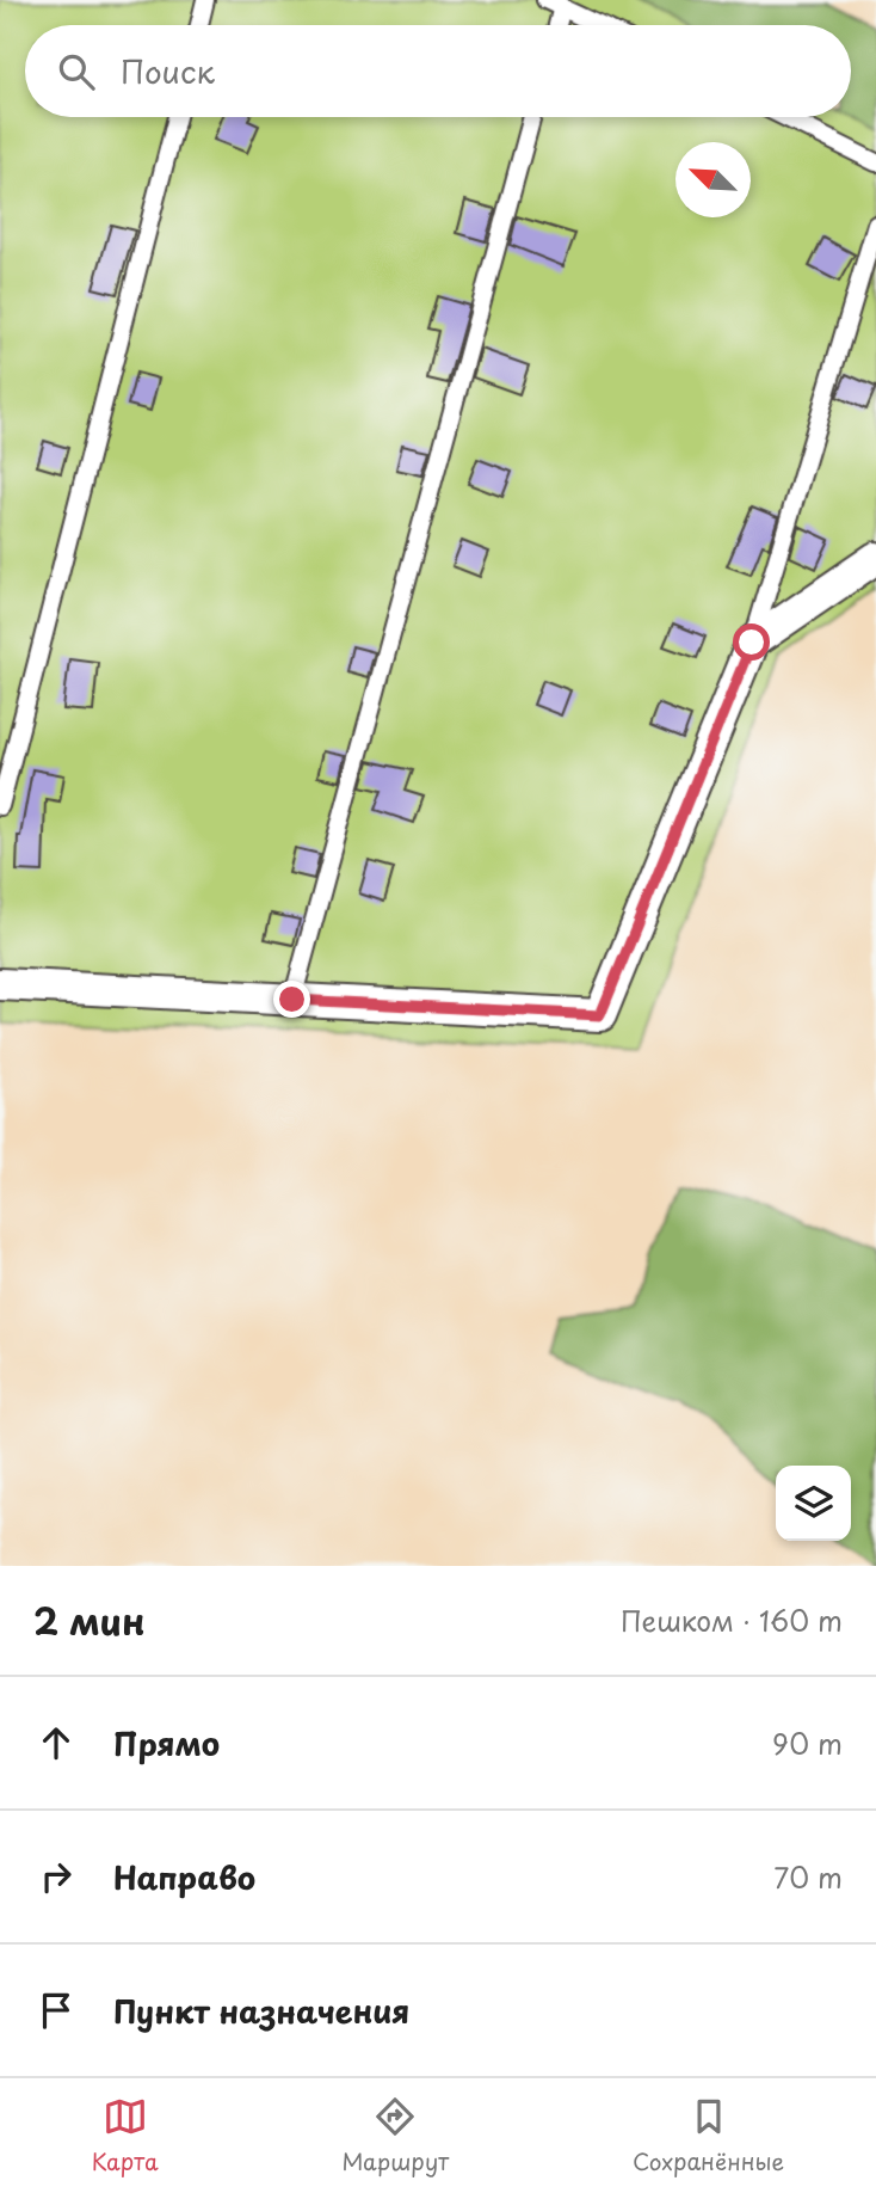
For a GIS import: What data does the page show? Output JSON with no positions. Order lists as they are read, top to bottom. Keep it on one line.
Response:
{"north":"top left","page":{"search":"Поиск","heading":["2 мин","Пешком · 160 m"],"list":[["Прямо","90 m"],["Направо","70 m"],"Пункт назначения"],"nav":["Карта","Маршрут","Сохранённые"]}}
